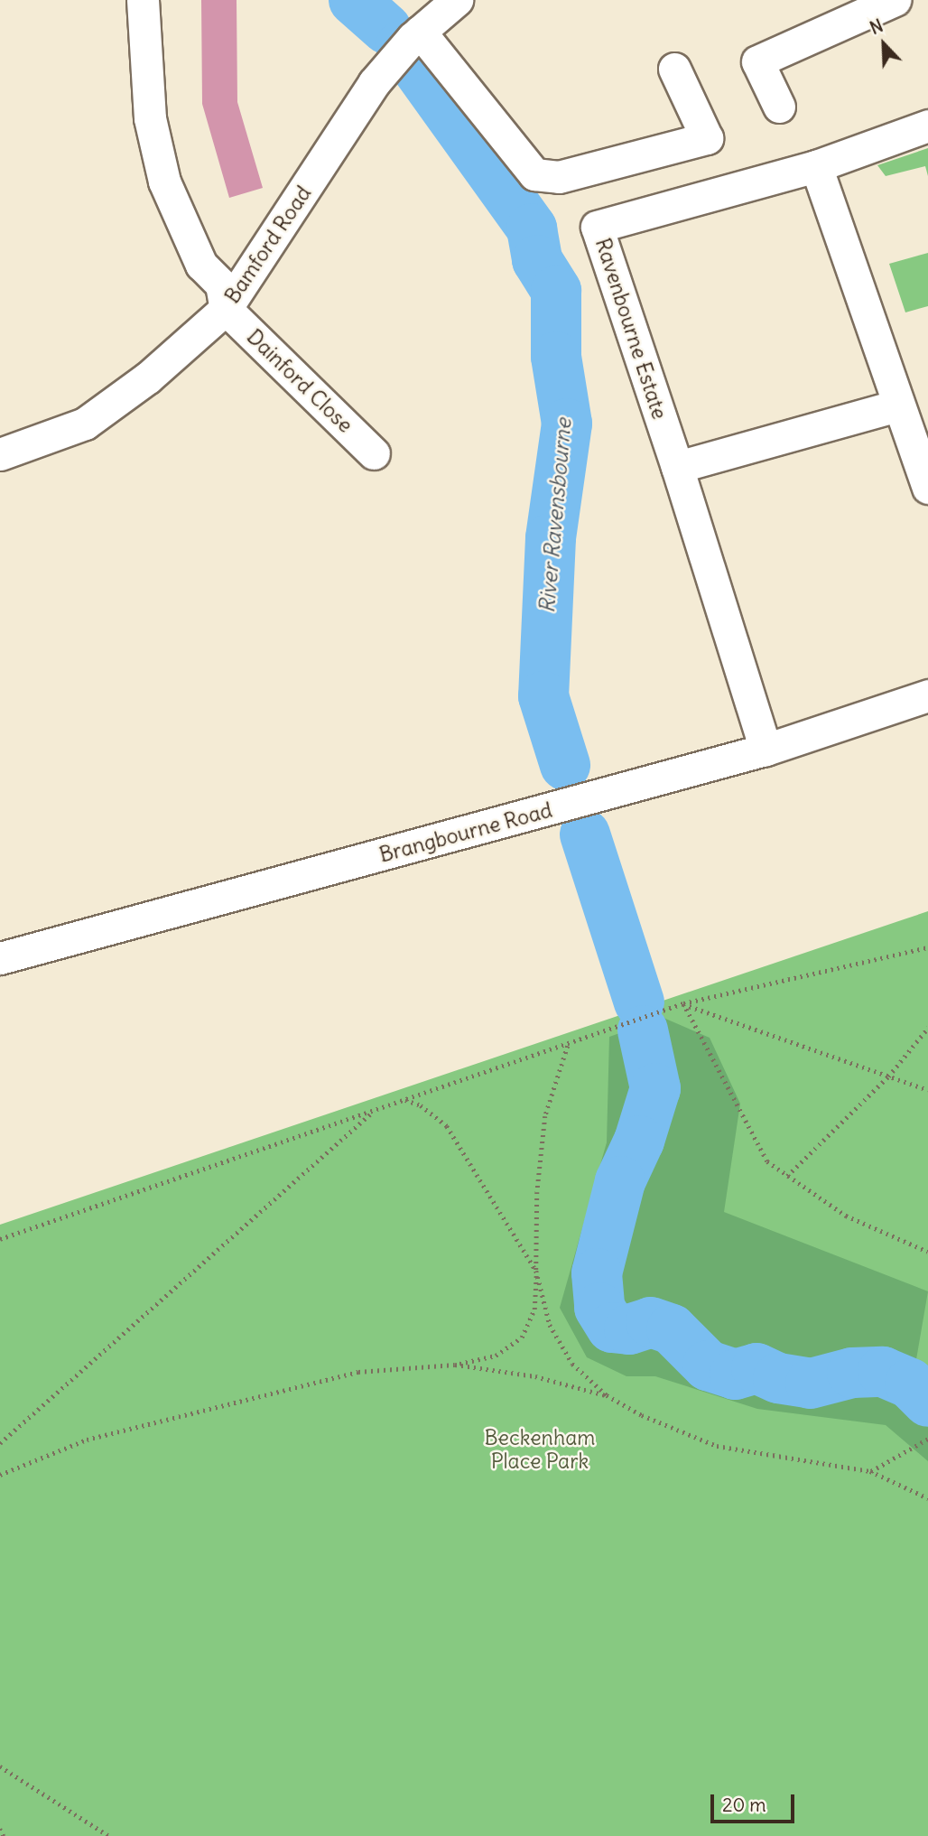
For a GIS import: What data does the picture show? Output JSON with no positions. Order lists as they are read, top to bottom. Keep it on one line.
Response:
{"streets":{"street":["Bamford Road","Ravenbourne Estate","Dainford Close","Brangbourne Road"]},"crossings":[["Bamford Road","Dainford Close"],["Ravenbourne Estate","Brangbourne Road"]],"water":["River Ravensbourne"],"parks":["Beckenham Place Park"],"scale_bar":"20 m","north":"top left"}
